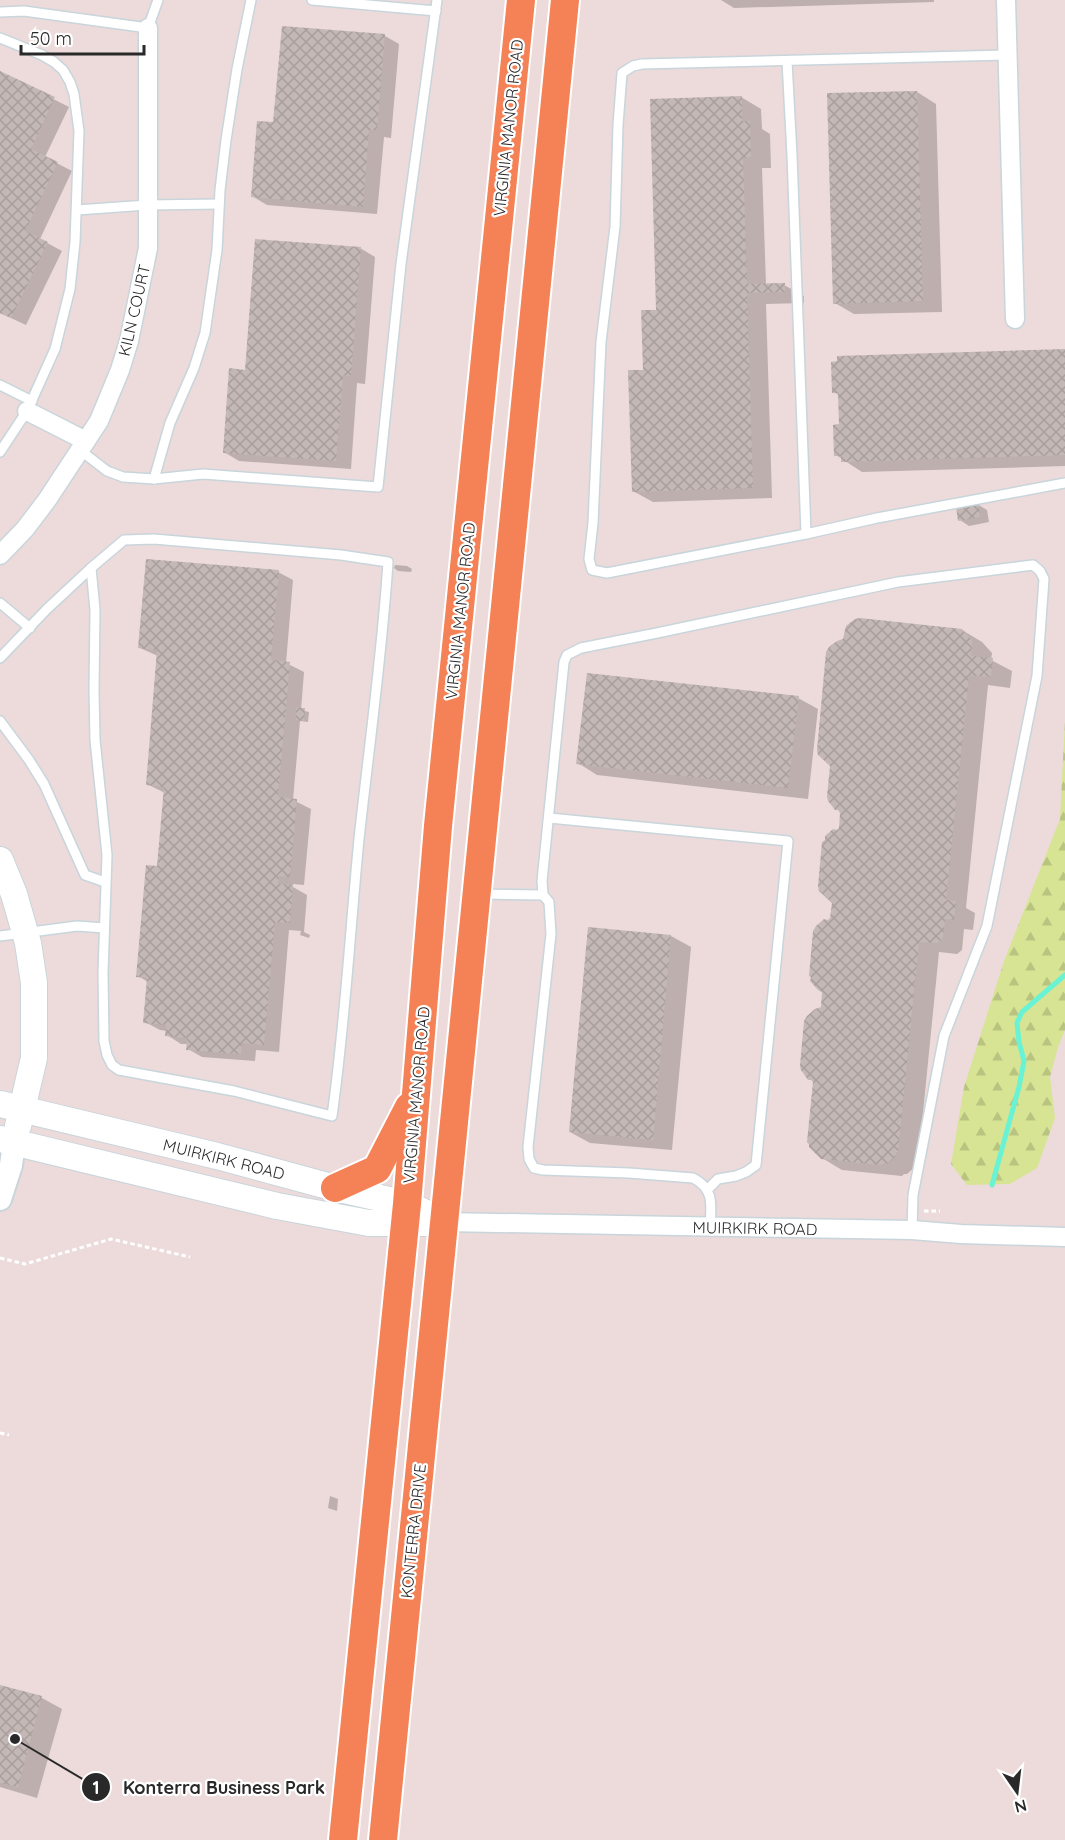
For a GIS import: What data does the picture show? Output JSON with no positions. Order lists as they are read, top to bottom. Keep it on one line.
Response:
{"streets":{"main road":["VIRGINIA MANOR ROAD","MUIRKIRK ROAD","KONTERRA DRIVE"],"street":["KILN COURT"]},"crossings":[["VIRGINIA MANOR ROAD","MUIRKIRK ROAD"],["MUIRKIRK ROAD","KONTERRA DRIVE"]],"places":["Konterra Business Park"],"scale_bar":"50 m","north":"bottom"}
